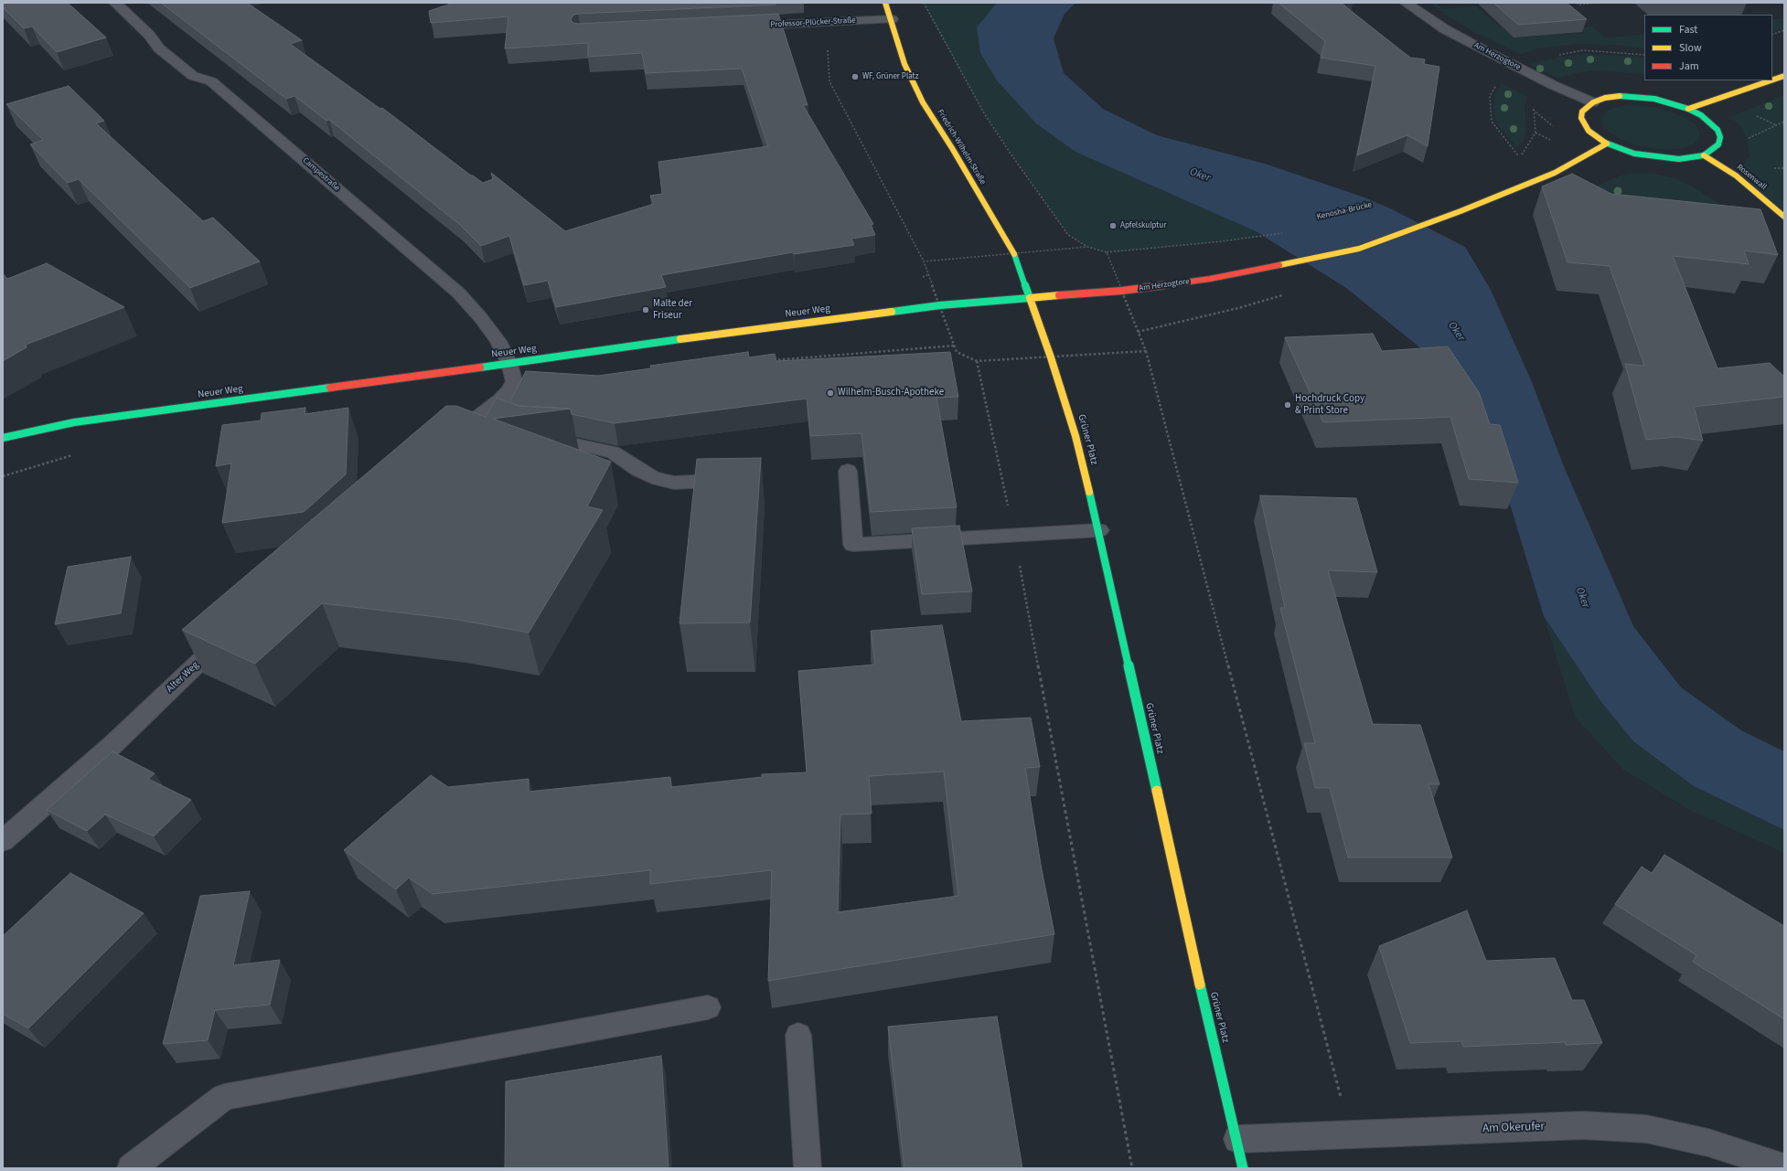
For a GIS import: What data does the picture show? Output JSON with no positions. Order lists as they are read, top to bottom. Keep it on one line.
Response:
{"streets":{"main road":["Am Herzogtore","Friedrich-Wilhelm-Straße","Rosenwall","Neuer Weg","Grüner Platz"],"street":["Professor-Plücker-Straße","Campestraße","Alter Weg","Am Okerufer"]},"crossings":[["Professor-Plücker-Straße","Friedrich-Wilhelm-Straße"],["Am Herzogtore","Friedrich-Wilhelm-Straße"],["Am Herzogtore","Neuer Weg"],["Am Herzogtore","Grüner Platz"],["Friedrich-Wilhelm-Straße","Neuer Weg"],["Friedrich-Wilhelm-Straße","Grüner Platz"],["Campestraße","Neuer Weg"],["Neuer Weg","Grüner Platz"],["Grüner Platz","Am Okerufer"]],"water":["Oker"],"places":["WF, Grüner Platz","Apfelskulptur","Malte der Friseur","Wilhelm-Busch-Apotheke","Hochdruck Copy & Print Store"],"legend":["Fast","Slow","Jam"]}
